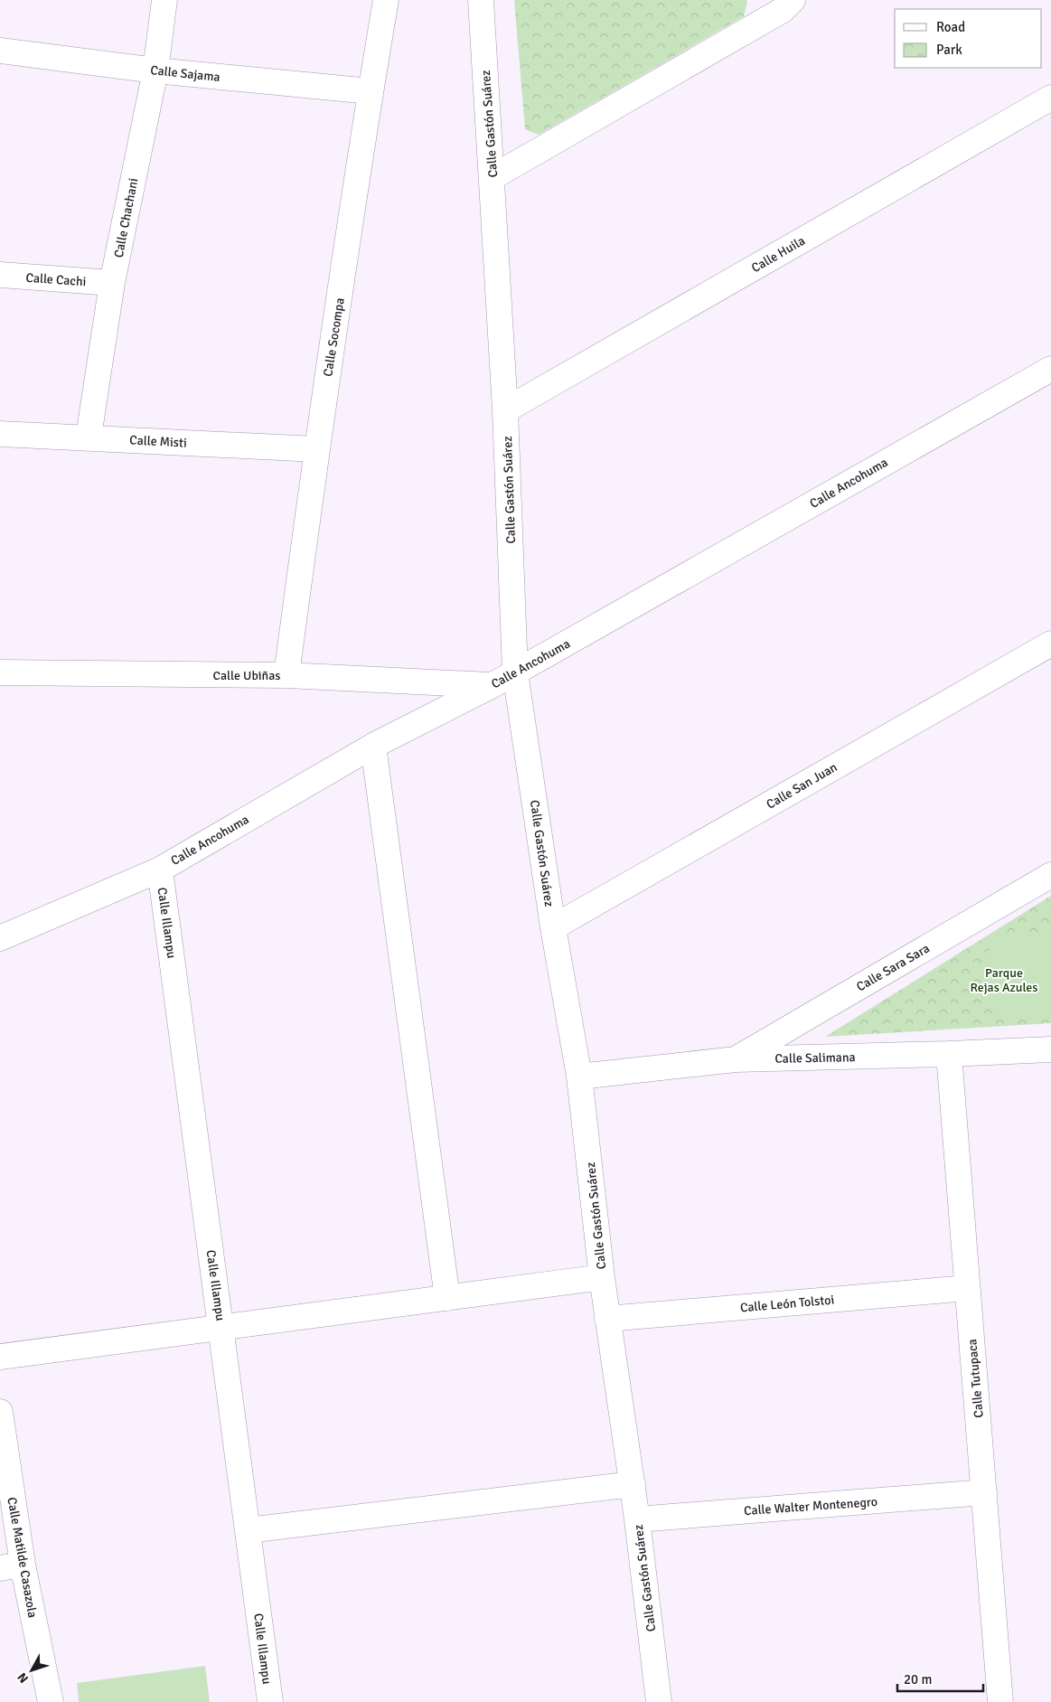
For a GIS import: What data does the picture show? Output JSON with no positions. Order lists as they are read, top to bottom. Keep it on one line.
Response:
{"streets":{"street":["Calle Sajama","Calle Gastón Suárez","Calle Chachani","Calle Huila","Calle Cachi","Calle Socompa","Calle Misti","Calle Ancohuma","Calle Ubiñas","Calle San Juan","Calle Illampu","Calle Sara Sara","Calle Salimana","Calle León Tolstoi","Calle Tutupaca","Calle Walter Montenegro","Calle Matilde Casazola"]},"crossings":[["Calle Sajama","Calle Chachani"],["Calle Sajama","Calle Socompa"],["Calle Gastón Suárez","Calle Huila"],["Calle Gastón Suárez","Calle Ancohuma"],["Calle Gastón Suárez","Calle San Juan"],["Calle Gastón Suárez","Calle Salimana"],["Calle Gastón Suárez","Calle León Tolstoi"],["Calle Gastón Suárez","Calle Walter Montenegro"],["Calle Chachani","Calle Cachi"],["Calle Chachani","Calle Misti"],["Calle Socompa","Calle Misti"],["Calle Socompa","Calle Ubiñas"],["Calle Ancohuma","Calle Ubiñas"],["Calle Ancohuma","Calle Illampu"],["Calle Sara Sara","Calle Salimana"],["Calle Salimana","Calle Tutupaca"],["Calle León Tolstoi","Calle Tutupaca"],["Calle Tutupaca","Calle Walter Montenegro"]],"parks":["Parque Rejas Azules"],"legend":["Road","Park"],"scale_bar":"20 m","north":"bottom left"}
